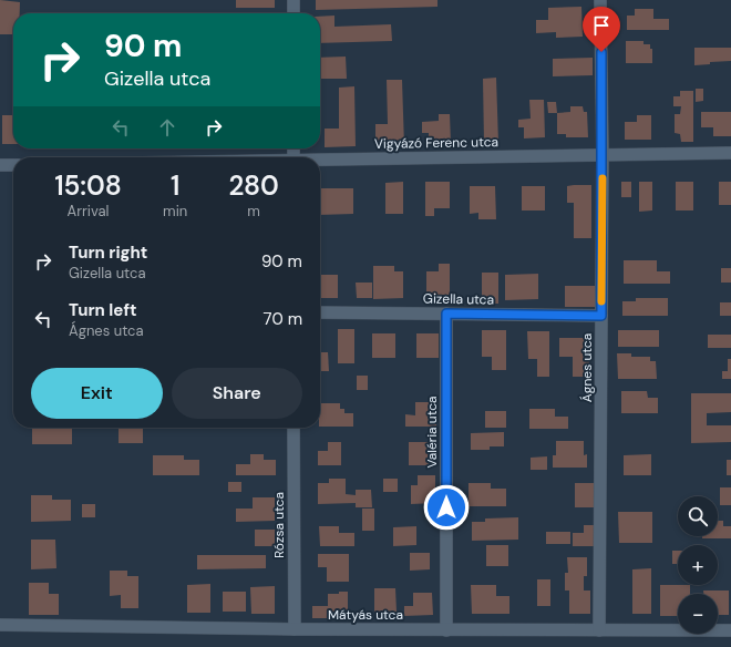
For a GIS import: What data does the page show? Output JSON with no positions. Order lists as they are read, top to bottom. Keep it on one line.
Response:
{"streets":{"street":["Vigyázó Ferenc utca","Gizella utca","Ágnes utca","Valéria utca","Rózsa utca","Mátyás utca"]},"crossings":[["Vigyázó Ferenc utca","Ágnes utca"],["Gizella utca","Ágnes utca"],["Gizella utca","Valéria utca"],["Ágnes utca","Mátyás utca"],["Valéria utca","Mátyás utca"],["Rózsa utca","Mátyás utca"]],"page":{"turn":["90 m","Gizella utca"],"eta":["15:08","Arrival","1","min","280","m"],"list":[{"name":"Turn right","note":"Gizella utca","value":"90 m"},{"name":"Turn left","note":"Ágnes utca","value":"70 m"}],"buttons":["Exit","Share"],"map_buttons":["+","−"]}}
